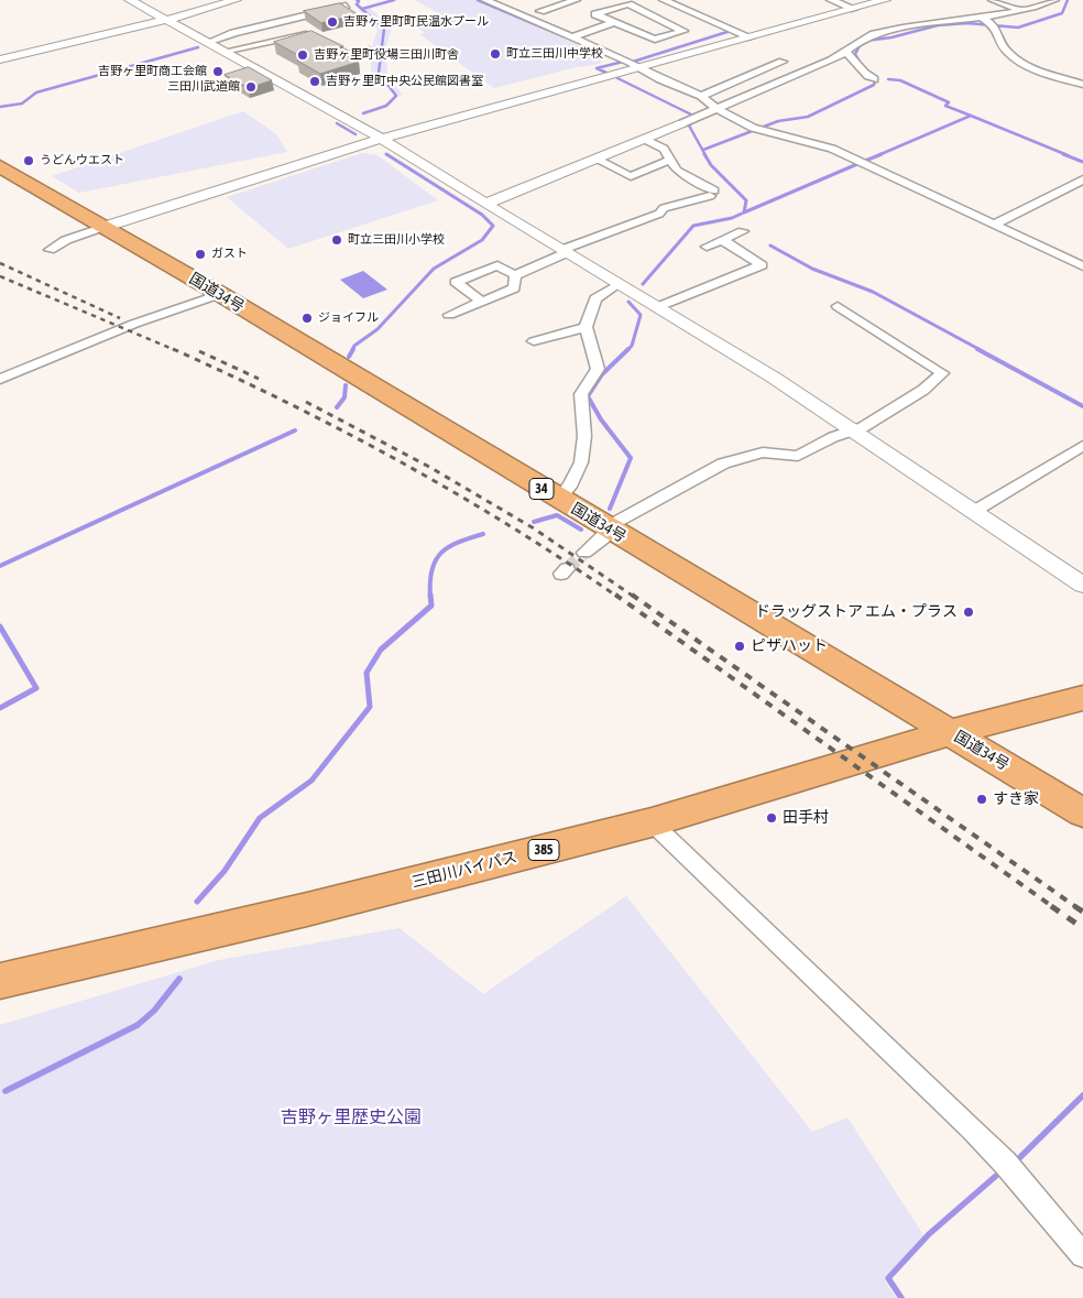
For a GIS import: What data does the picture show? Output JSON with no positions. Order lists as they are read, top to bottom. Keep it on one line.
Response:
{"streets":{"highway":["国道34号","34","385","三田川バイパス"]},"crossings":[["国道34号","三田川バイパス"]],"parks":["吉野ヶ里歴史公園"],"places":["吉野ヶ里町町民温水プール","町立三田川中学校","吉野ヶ里町役場三田川町舎","吉野ヶ里町商工会館","吉野ヶ里町中央公民館図書室","三田川武道館","うどんウエスト","町立三田川小学校","ガスト","ジョイフル","ドラッグストア エム・プラス","ピザハット","すき家","田手村"]}
